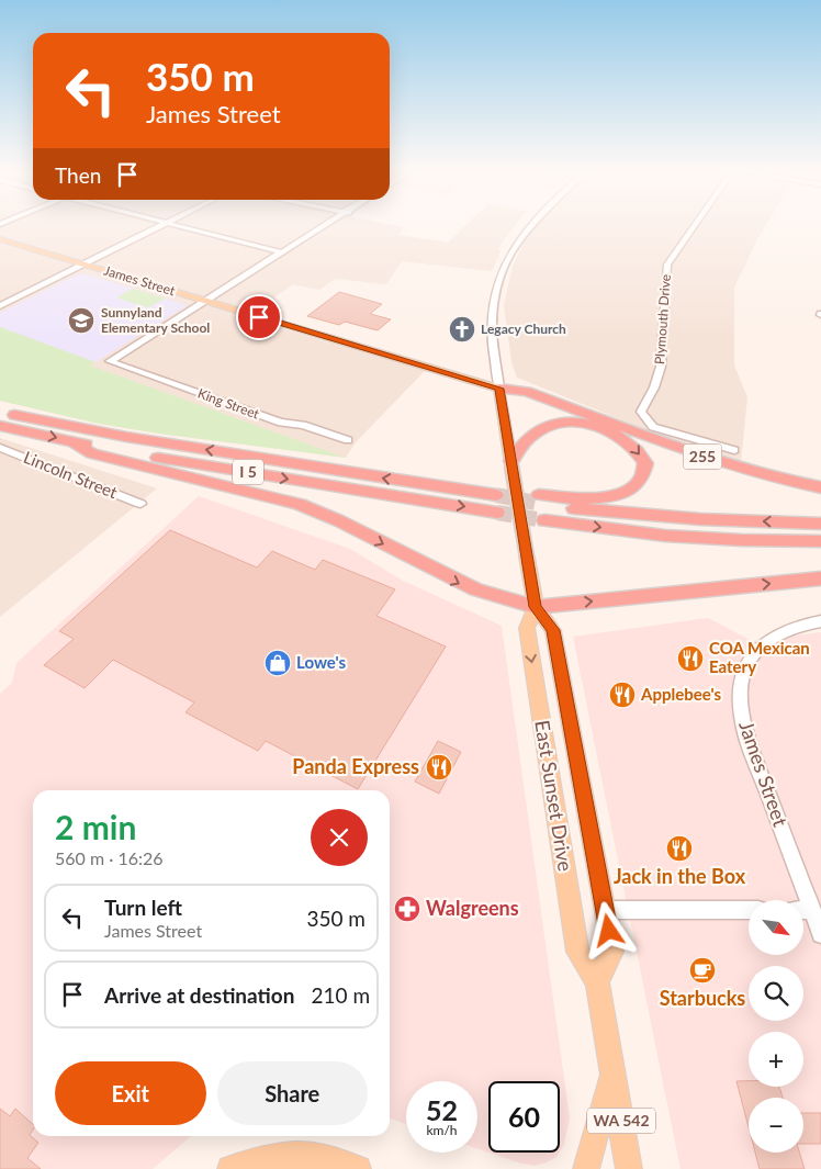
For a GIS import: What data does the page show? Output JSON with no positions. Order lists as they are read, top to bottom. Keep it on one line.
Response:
{"streets":{"highway":["255","I 5"],"main road":["James Street","East Sunset Drive","WA 542"],"street":["Plymouth Drive","King Street","Lincoln Street"]},"crossings":[["James Street","King Street"],["James Street","255"],["James Street","East Sunset Drive"],["255","East Sunset Drive"]],"places":{"school or university":["Sunnyland Elementary School"],"church":["Legacy Church"],"restaurant":["COA Mexican Eatery","Applebee's","Panda Express","Jack in the Box"],"shop":["Lowe's"],"pharmacy":["Walgreens"],"cafe":["Starbucks"]},"north":"bottom right","page":{"turn":["350 m","James Street"],"then":"Then","heading":["2 min","560 m · 16:26"],"list":[{"name":"Turn left","note":"James Street","value":"350 m"},{"name":"Arrive at destination","value":"210 m"}],"map_buttons":["+","−"],"buttons":["Exit","Share"],"speed":"52 km/h","limit":"60"}}
